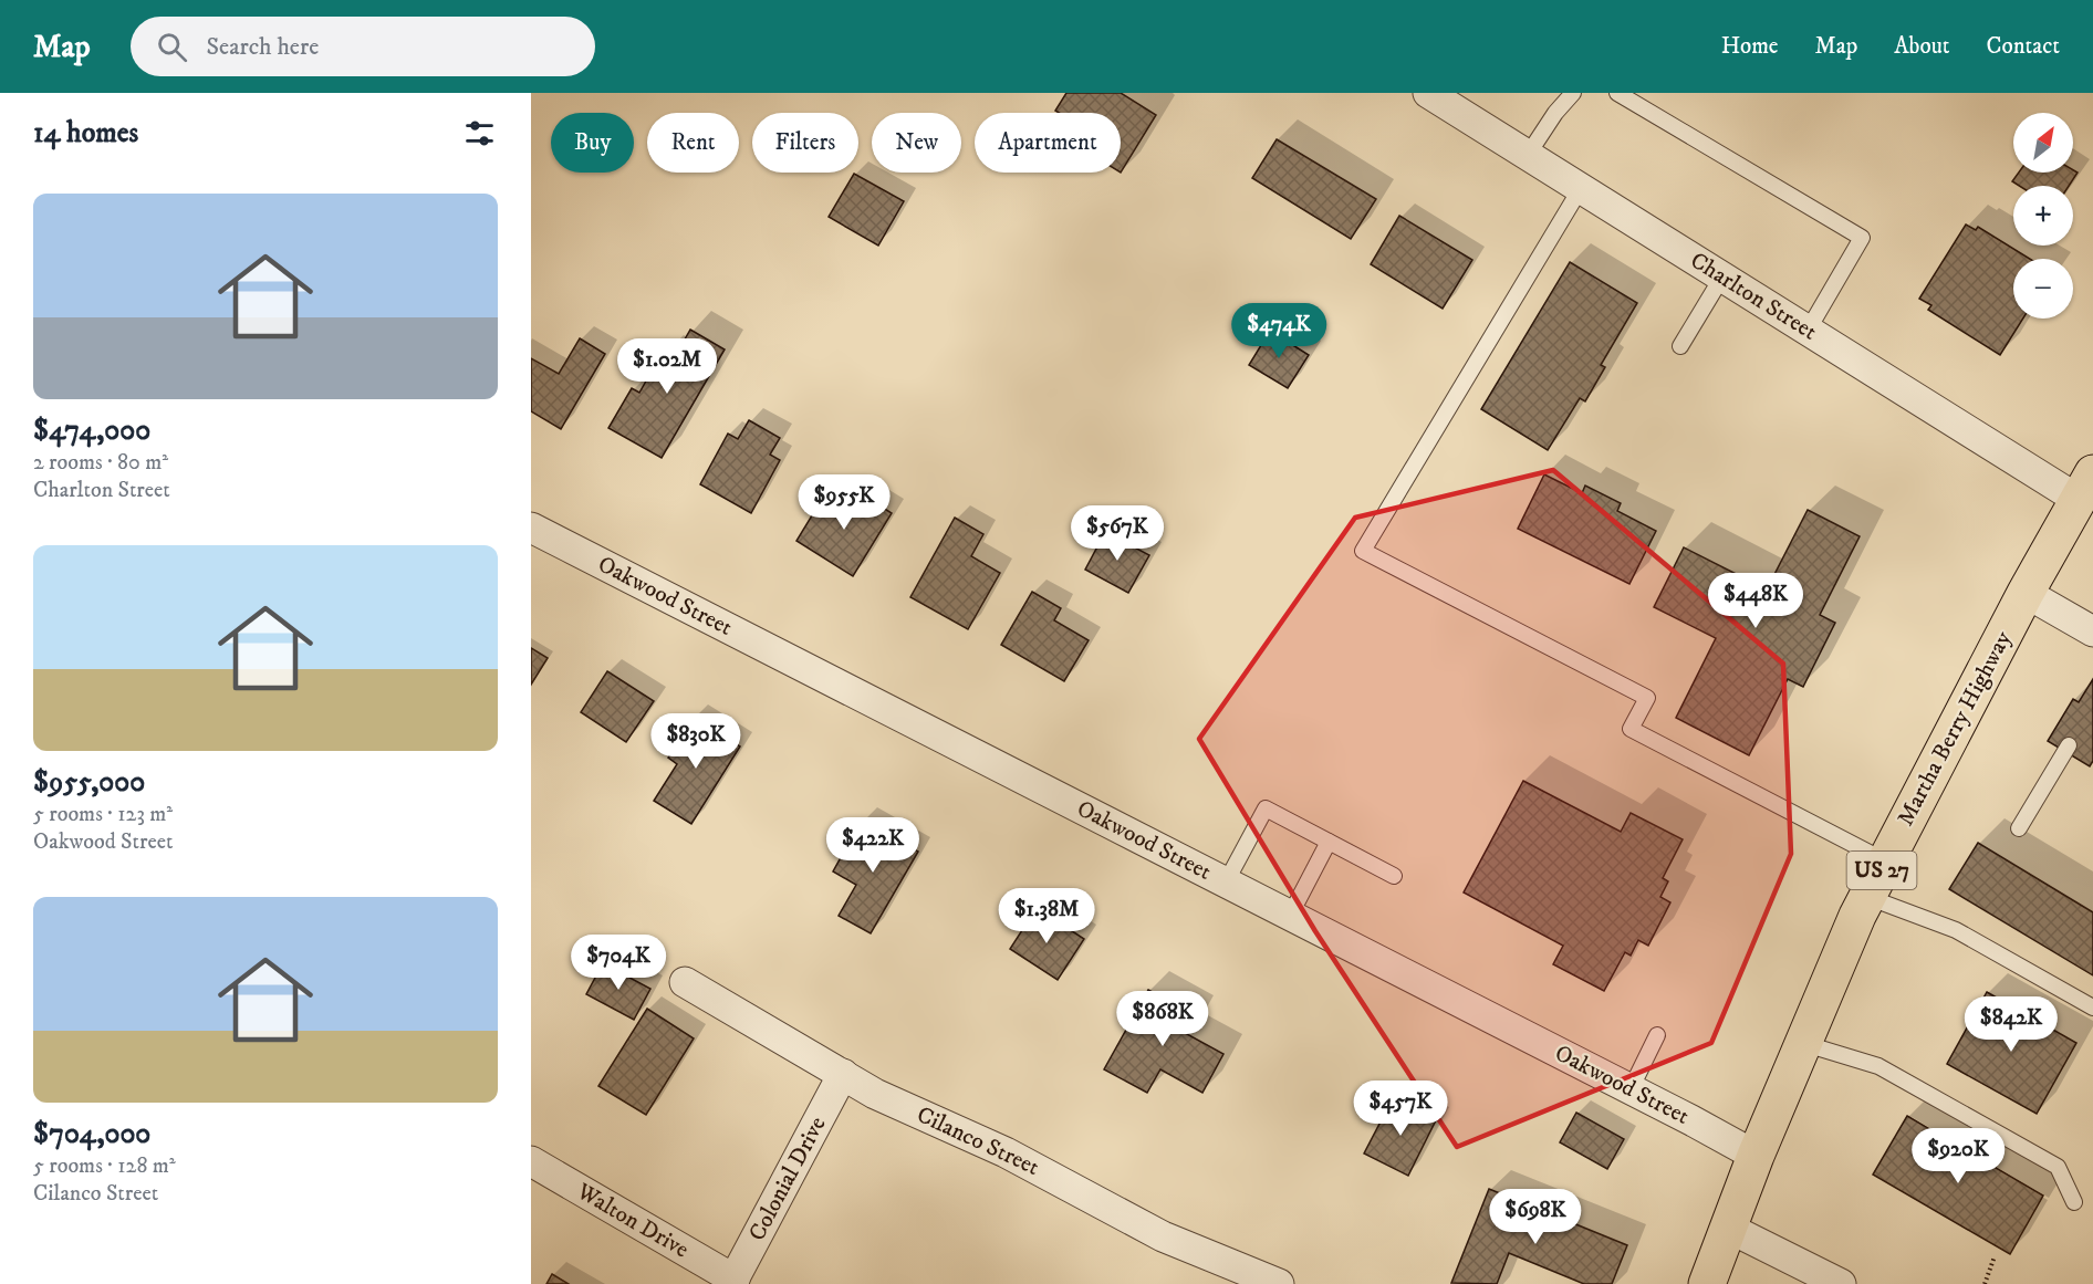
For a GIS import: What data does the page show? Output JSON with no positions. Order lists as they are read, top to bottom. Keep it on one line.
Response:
{"streets":{"main road":["Martha Berry Highway","US 27"],"street":["Charlton Street","Oakwood Street","Cilanco Street","Colonial Drive","Walton Drive"]},"crossings":[["Charlton Street","Martha Berry Highway"],["Oakwood Street","Martha Berry Highway"],["Cilanco Street","Colonial Drive"],["Colonial Drive","Walton Drive"]],"north":"top right","page":{"header":"Map","search":"Search here","nav":["Home","Map","About","Contact"],"heading":"14 homes","map_buttons":["+","−"],"chip":["Buy","Rent","Filters","New","Apartment"],"list":[{"name":"$474,000","note":"2 rooms · 80 m² · Charlton Street"},{"name":"$955,000","note":"5 rooms · 123 m² · Oakwood Street"},{"name":"$704,000","note":"5 rooms · 128 m² · Cilanco Street"}],"price":["$474K","$1.02M","$955K","$567K","$448K","$830K","$422K","$1.38M","$704K","$868K","$842K","$457K","$920K","$698K"]}}
